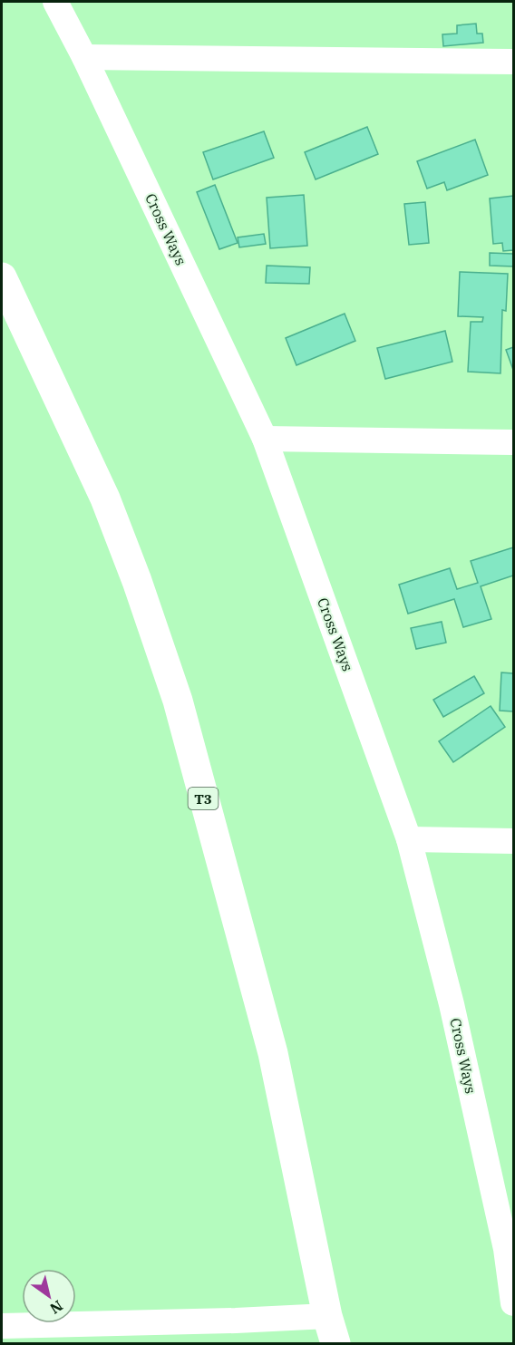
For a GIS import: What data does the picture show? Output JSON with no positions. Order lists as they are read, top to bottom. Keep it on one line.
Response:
{"streets":{"highway":["T3"],"street":["Cross Ways"]},"north":"bottom right"}
